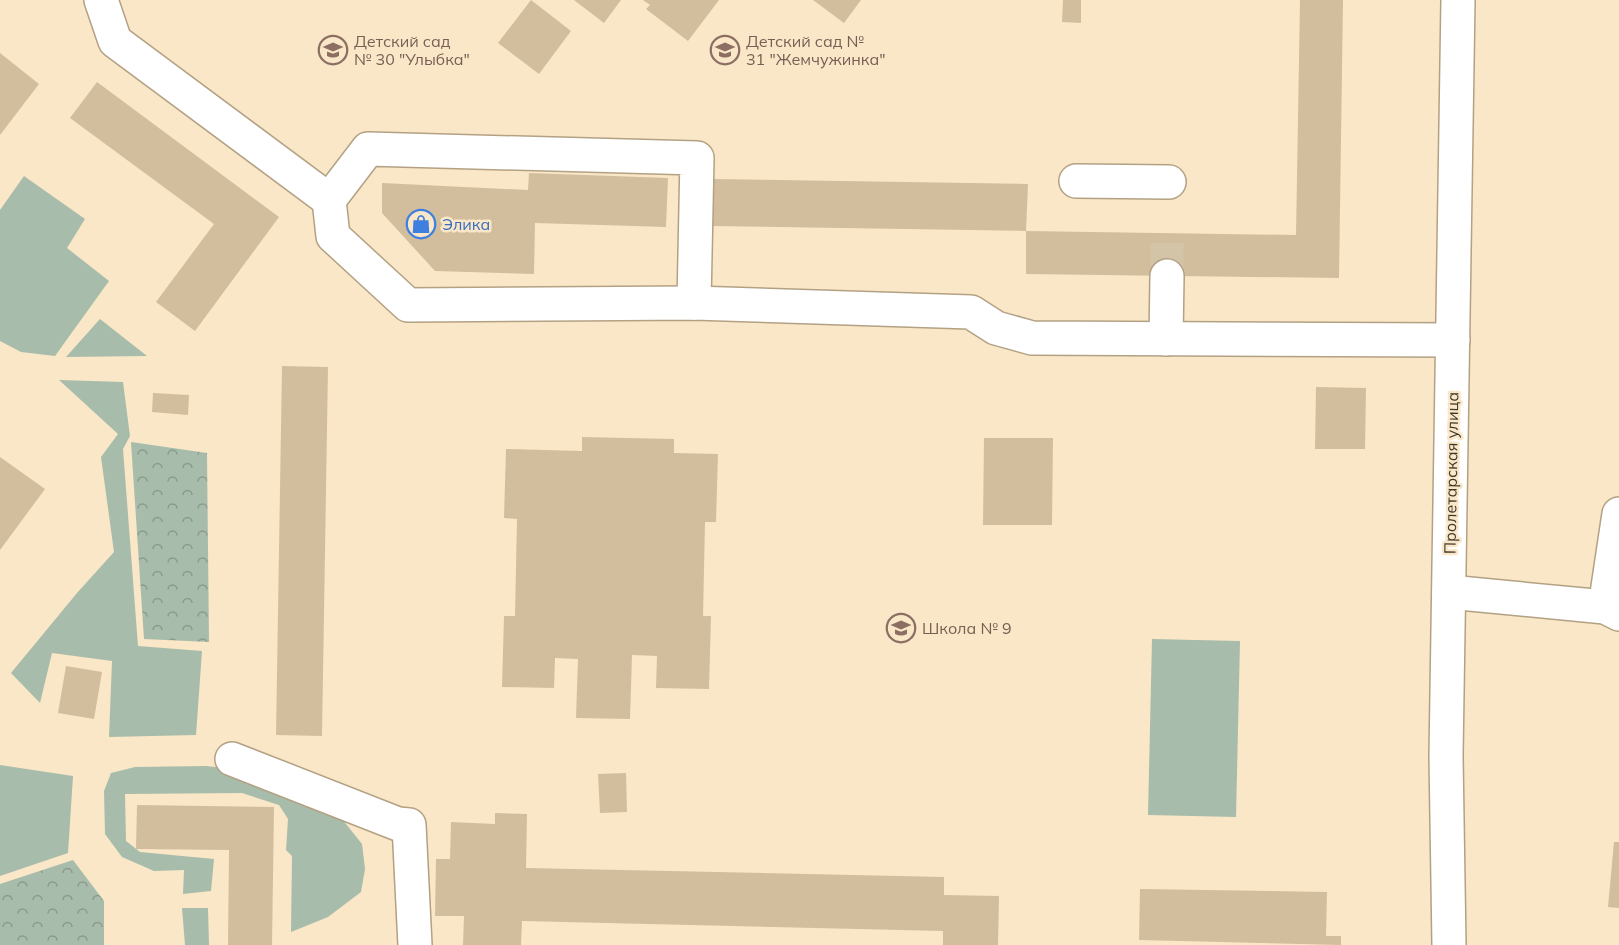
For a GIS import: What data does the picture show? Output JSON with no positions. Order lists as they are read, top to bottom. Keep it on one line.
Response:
{"streets":{"street":["Пролетарская улица"]},"places":{"school or university":["Детский сад № 30 \"Улыбка\"","Детский сад № 31 \"Жемчужинка\"","Школа № 9"],"shop":["Элика"]}}
